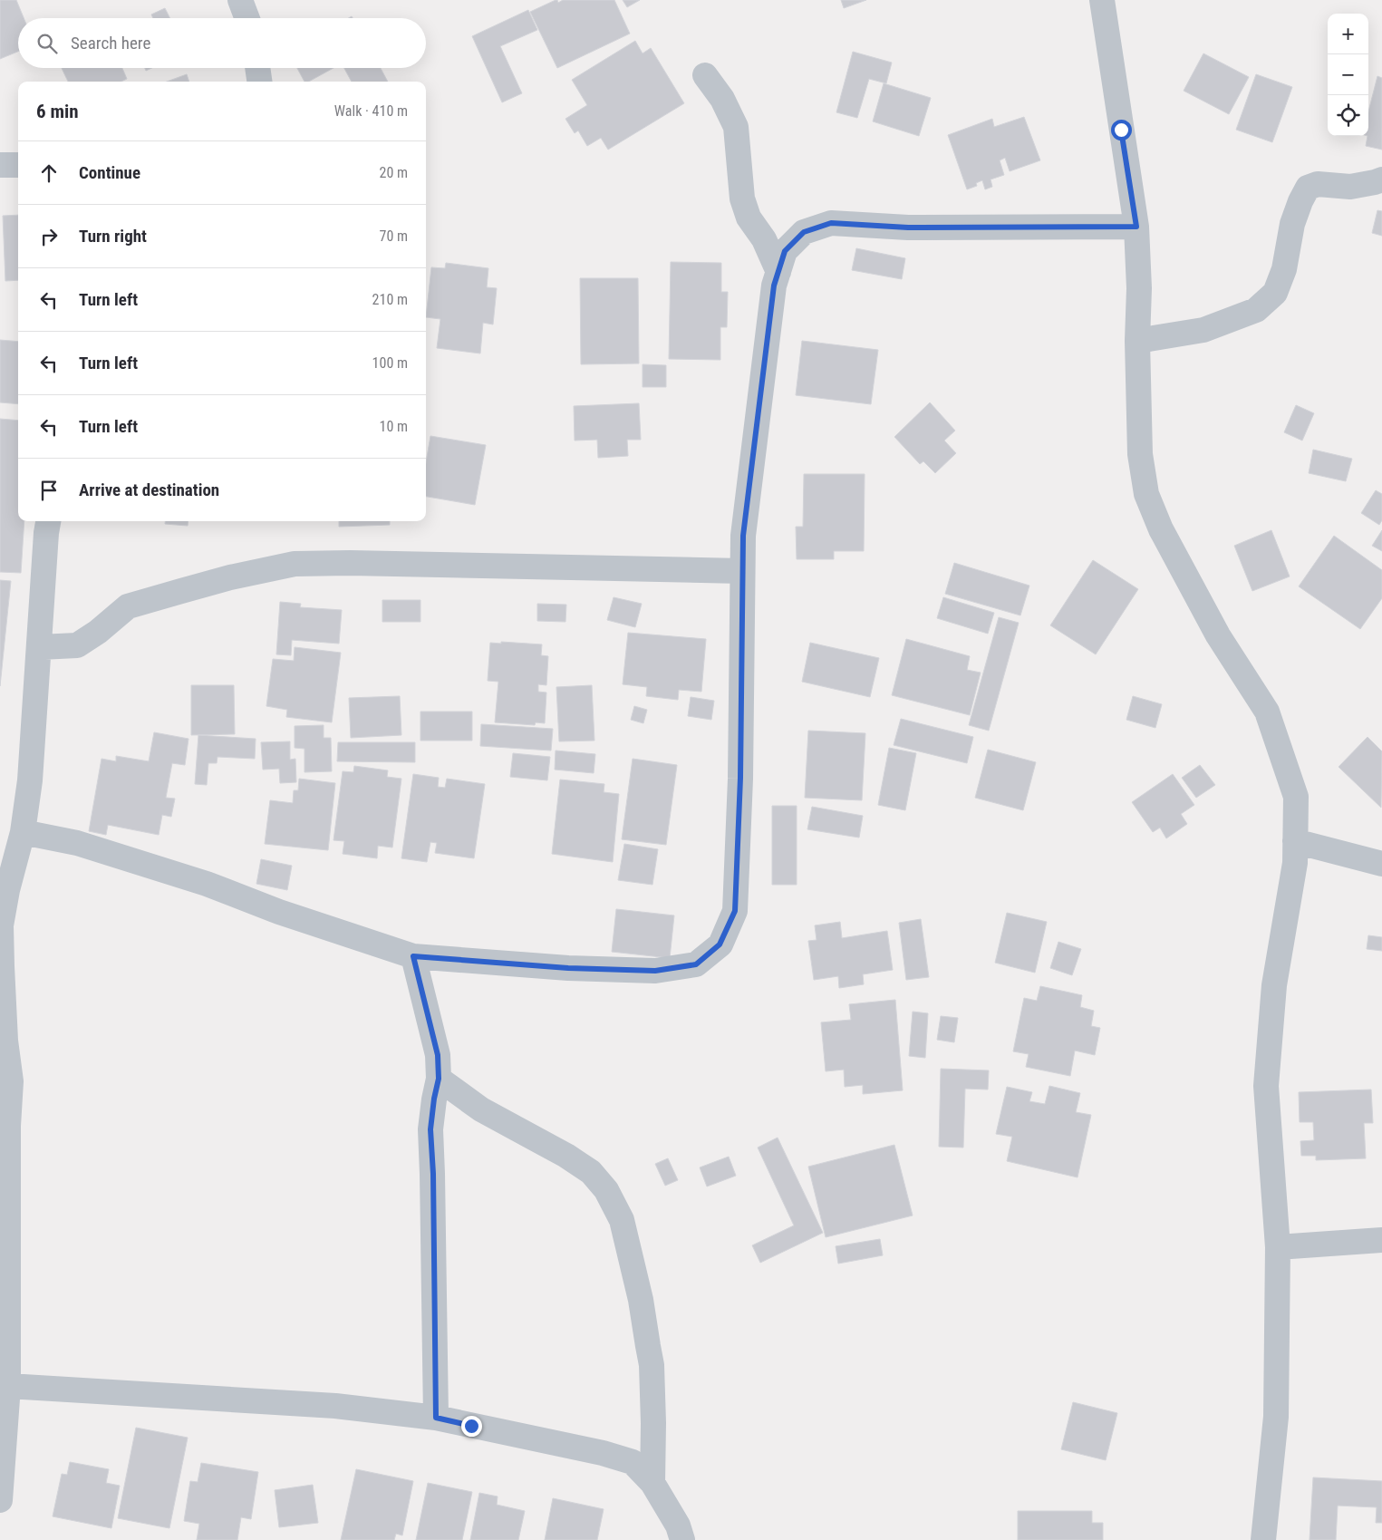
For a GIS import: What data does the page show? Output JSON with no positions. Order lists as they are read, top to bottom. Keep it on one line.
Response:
{"page":{"map_buttons":["+","−"],"search":"Search here","heading":["6 min","Walk · 410 m"],"list":[["Continue","20 m"],["Turn right","70 m"],["Turn left","210 m"],["Turn left","100 m"],["Turn left","10 m"],"Arrive at destination"]}}
